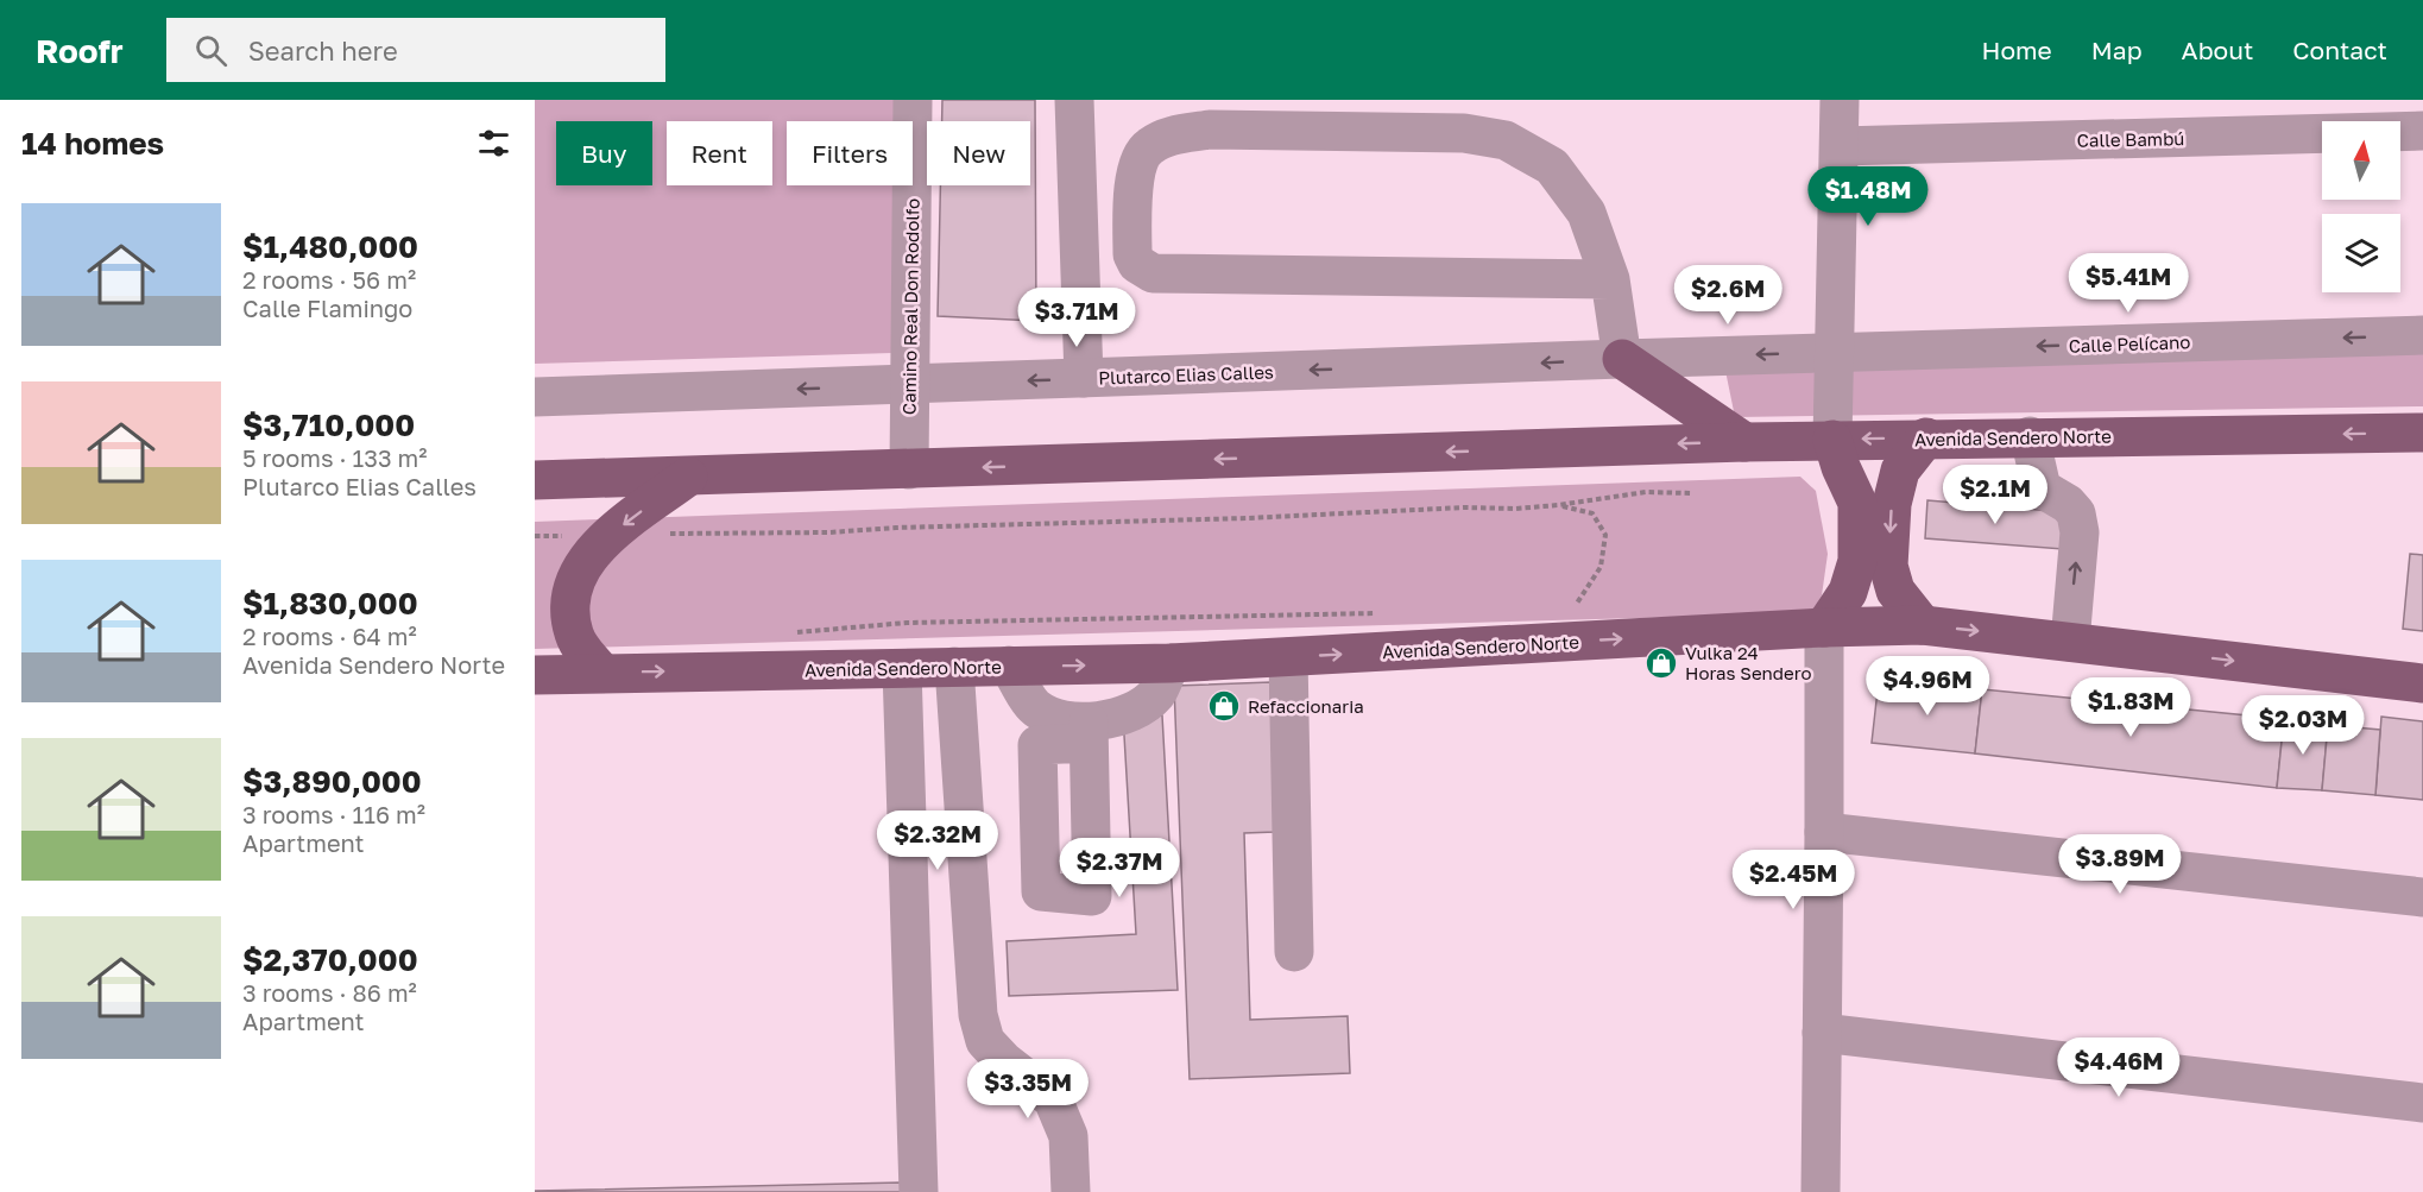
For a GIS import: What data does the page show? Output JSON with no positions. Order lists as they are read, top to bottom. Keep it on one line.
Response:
{"streets":{"main road":["Avenida Sendero Norte"],"street":["Calle Bambú","Camino Real Don Rodolfo","Calle Pelícano","Plutarco Elias Calles"]},"crossings":[["Camino Real Don Rodolfo","Plutarco Elias Calles"],["Camino Real Don Rodolfo","Avenida Sendero Norte"],["Calle Pelícano","Plutarco Elias Calles"]],"one_way":["Calle Pelícano","Plutarco Elias Calles"],"places":{"shop":["Vulka 24 Horas Sendero","Refaccionaria"]},"north":"top","page":{"header":"Roofr","search":"Search here","nav":["Home","Map","About","Contact"],"heading":"14 homes","chip":["Buy","Rent","Filters","New"],"price":["$1.48M","$5.41M","$2.6M","$3.71M","$2.1M","$4.96M","$1.83M","$2.03M","$2.32M","$3.89M","$2.37M","$2.45M","$4.46M","$3.35M"],"list":[{"name":"$1,480,000","note":"2 rooms · 56 m² · Calle Flamingo"},{"name":"$3,710,000","note":"5 rooms · 133 m² · Plutarco Elias Calles"},{"name":"$1,830,000","note":"2 rooms · 64 m² · Avenida Sendero Norte"},{"name":"$3,890,000","note":"3 rooms · 116 m² · Apartment"},{"name":"$2,370,000","note":"3 rooms · 86 m² · Apartment"}]}}
